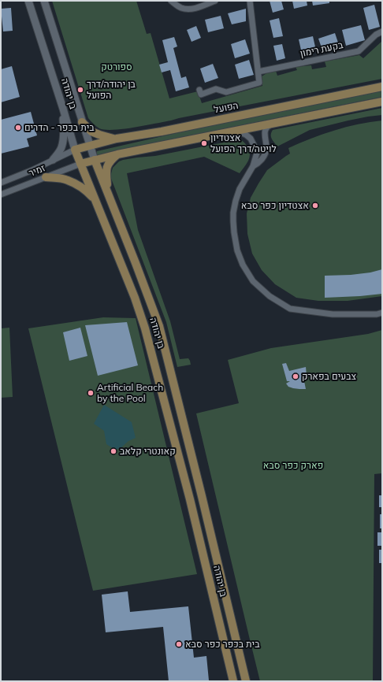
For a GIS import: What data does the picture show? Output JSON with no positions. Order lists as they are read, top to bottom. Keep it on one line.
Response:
{"streets":{"main road":["בן יהודה","הפועל"],"street":["בקעת רימון","זמיר"]},"crossings":[["בן יהודה","הפועל"],["בן יהודה","זמיר"],["הפועל","זמיר"]],"parks":["ספורטק","פארק כפר סבא"],"places":["בן יהודה/דרך הפועל","בית בכפר - הדרים","אצטדיון לויטה/דרך הפועל","אצטדיון כפר סבא","צבעים בפארק","Artificial Beach by the Pool","קאונטרי קלאב","בית בכפר כפר סבא"]}
